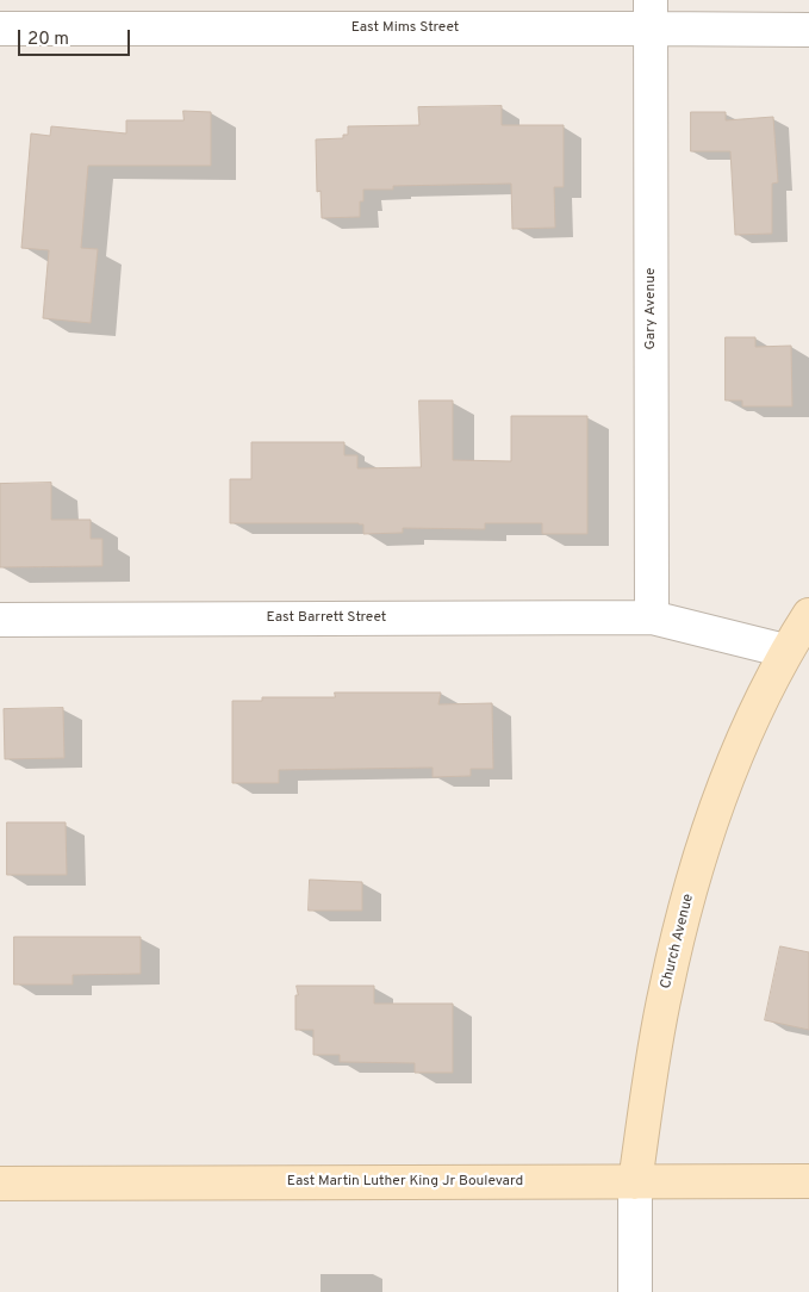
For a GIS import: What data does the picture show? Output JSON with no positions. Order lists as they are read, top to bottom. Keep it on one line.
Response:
{"streets":{"main road":["Church Avenue","East Martin Luther King Jr Boulevard"],"street":["East Mims Street","Gary Avenue","East Barrett Street"]},"crossings":[["East Mims Street","Gary Avenue"],["Gary Avenue","East Barrett Street"],["East Barrett Street","Church Avenue"],["Church Avenue","East Martin Luther King Jr Boulevard"]],"scale_bar":"20 m"}
